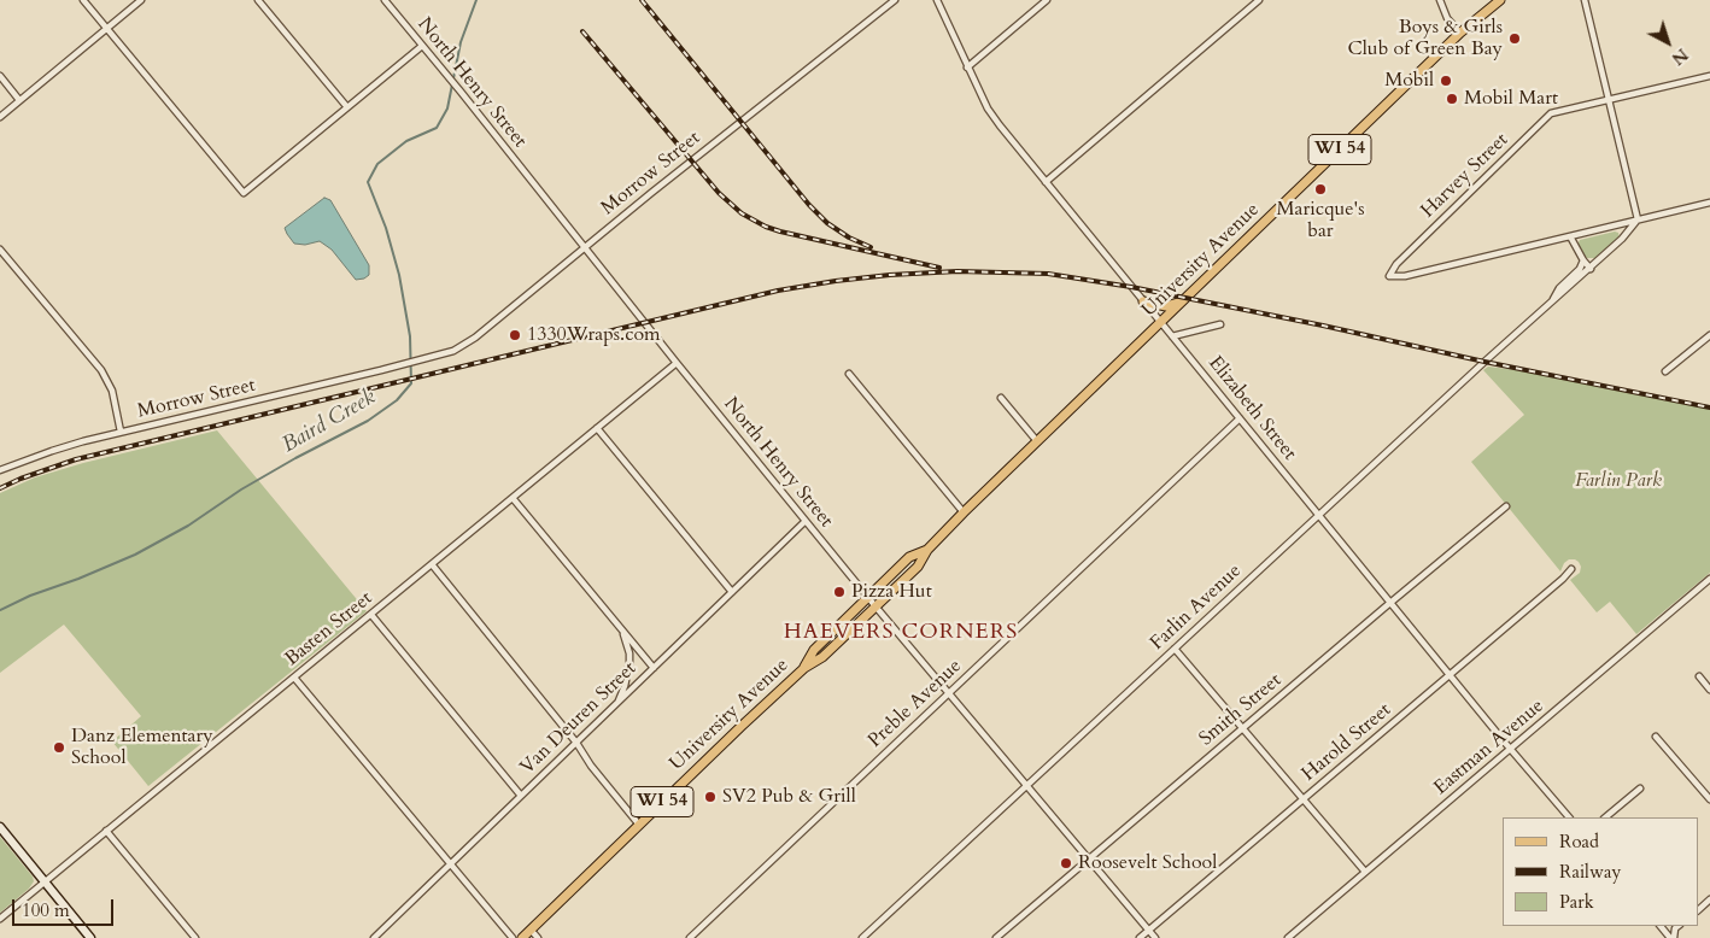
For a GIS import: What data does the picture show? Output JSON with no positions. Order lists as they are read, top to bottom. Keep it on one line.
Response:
{"streets":{"main road":["WI 54","University Avenue"],"street":["North Henry Street","Morrow Street","Harvey Street","Elizabeth Street","Farlin Avenue","Basten Street","Preble Avenue","Smith Street","Van Deuren Street","Harold Street","Eastman Avenue"]},"crossings":[["North Henry Street","Morrow Street"],["North Henry Street","University Avenue"],["North Henry Street","Farlin Avenue"],["North Henry Street","Basten Street"],["North Henry Street","Preble Avenue"],["North Henry Street","Smith Street"],["North Henry Street","Van Deuren Street"],["North Henry Street","Harold Street"],["University Avenue","Elizabeth Street"],["Elizabeth Street","Farlin Avenue"],["Elizabeth Street","Preble Avenue"],["Elizabeth Street","Smith Street"],["Elizabeth Street","Harold Street"],["Elizabeth Street","Eastman Avenue"]],"districts":["HAEVERS CORNERS"],"water":["Baird Creek"],"parks":["Farlin Park"],"places":["Boys & Girls Club of Green Bay","Mobil","Mobil Mart","Maricque's bar","1330Wraps.com","Pizza Hut","Danz Elementary School","SV2 Pub & Grill","Roosevelt School"],"legend":["Road","Railway","Park"],"scale_bar":"100 m","north":"bottom right"}
